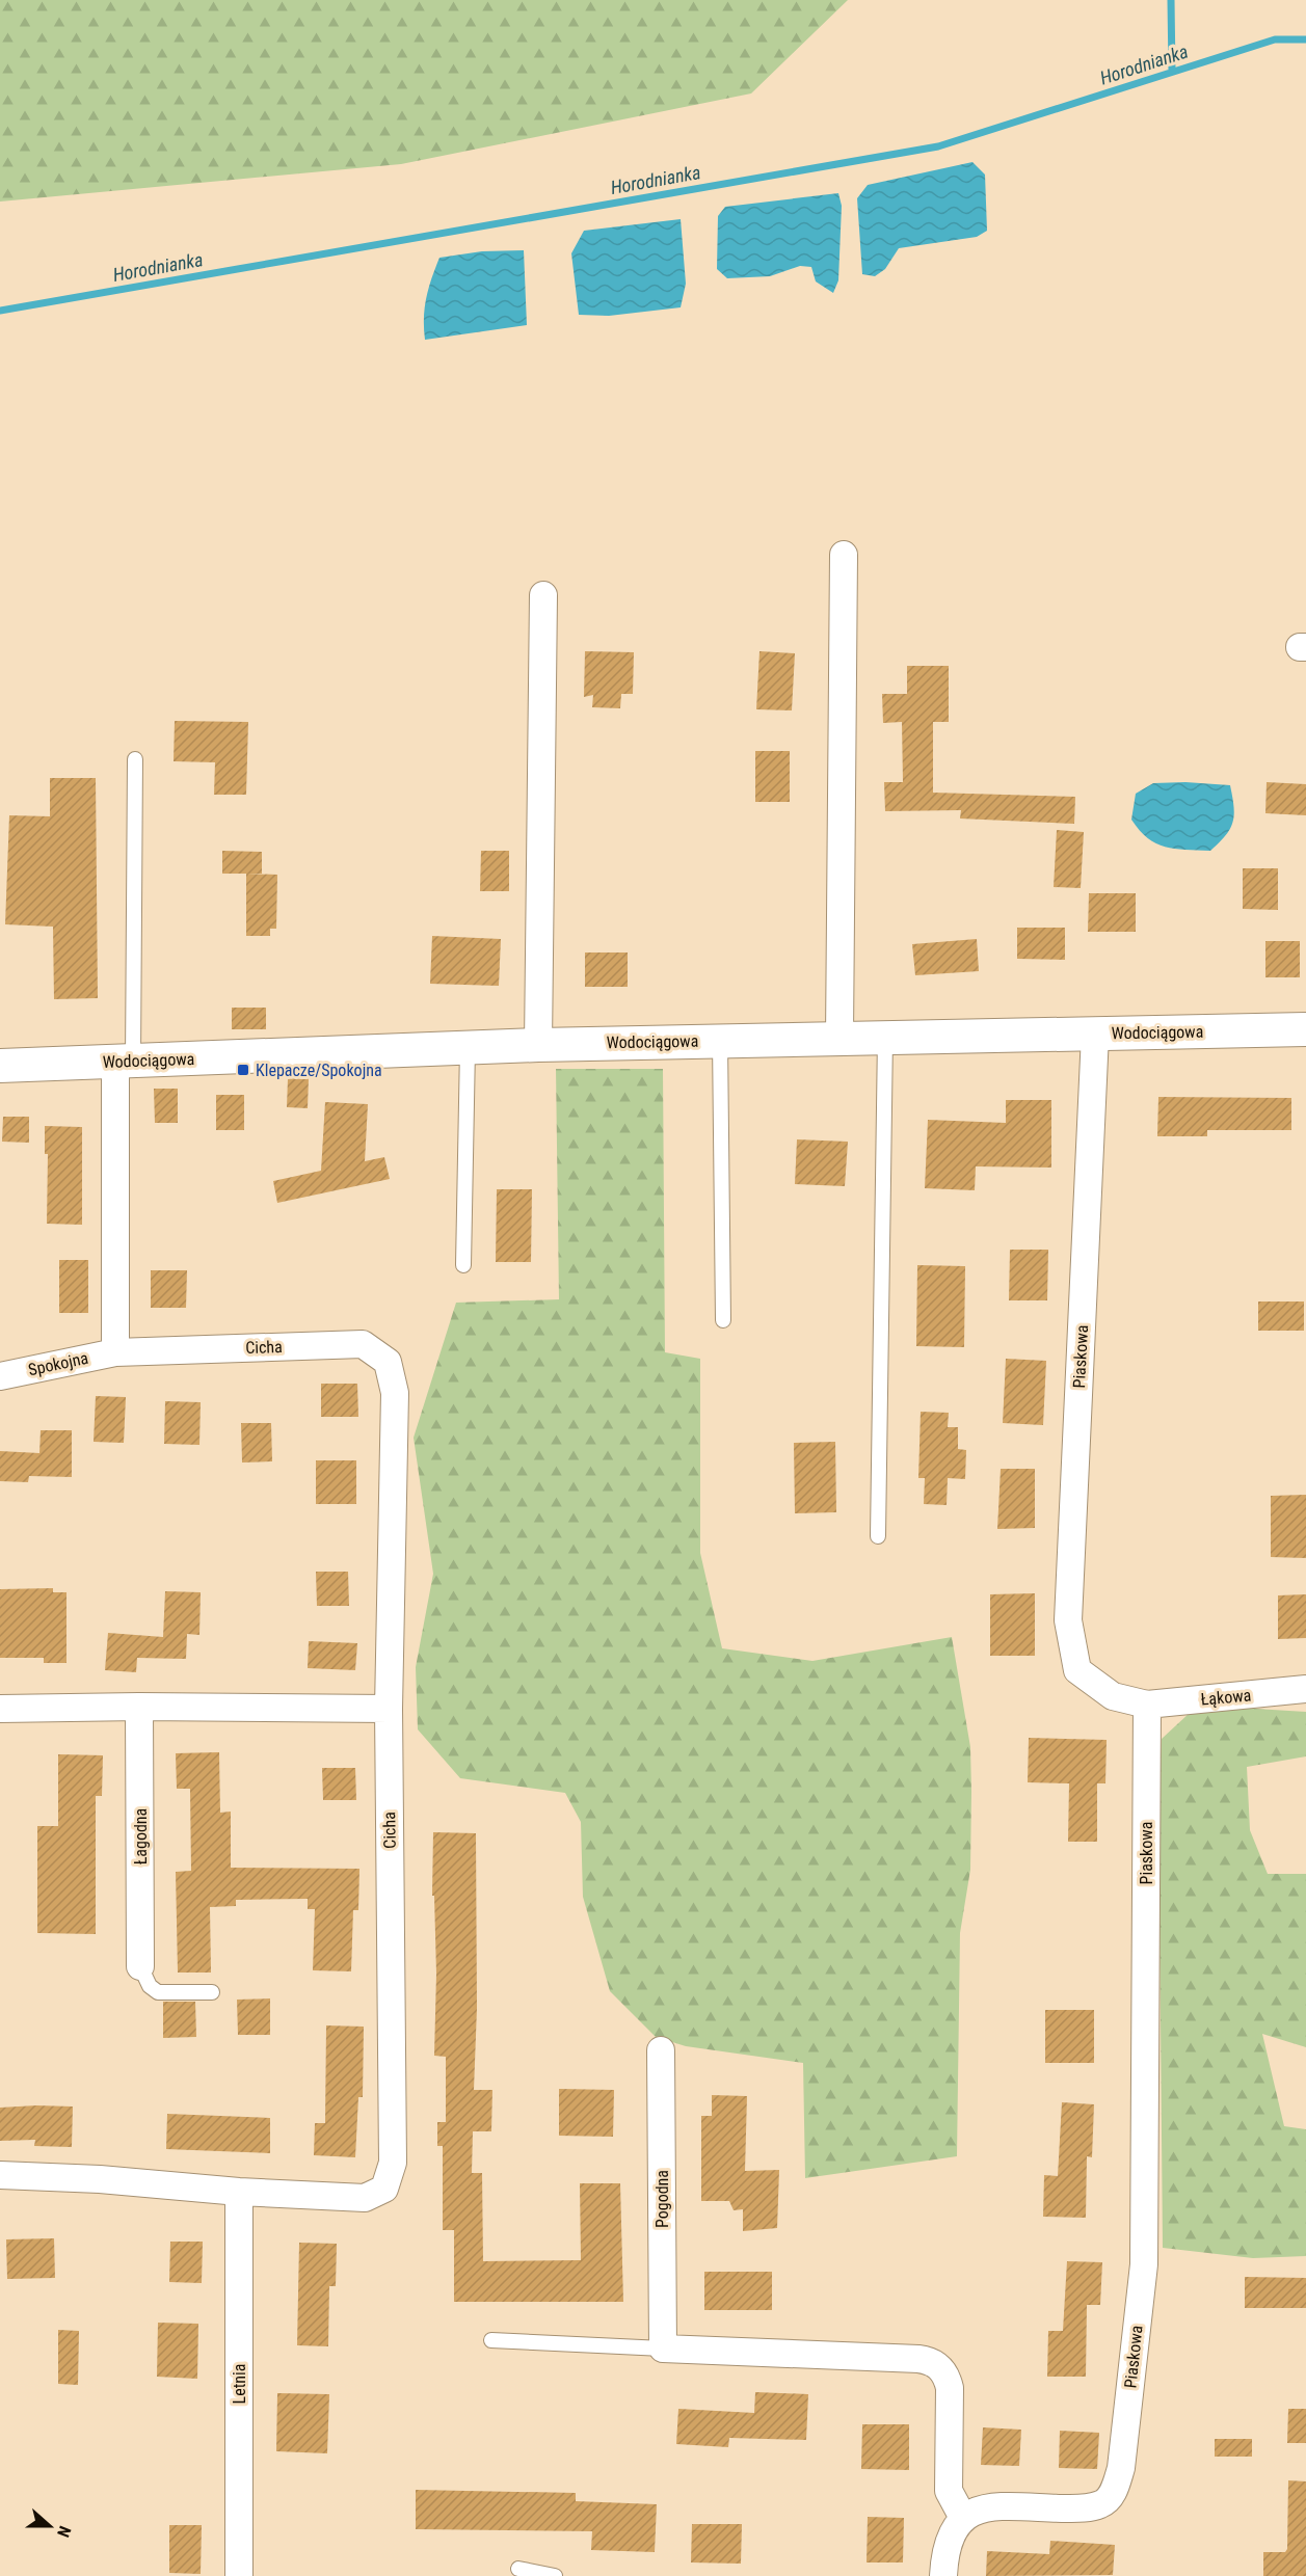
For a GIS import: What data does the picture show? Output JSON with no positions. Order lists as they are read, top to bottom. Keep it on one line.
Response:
{"streets":{"street":["Wodociągowa","Cicha","Piaskowa","Spokojna","Łąkowa","Łagodna","Pogodna","Letnia"]},"crossings":[["Wodociągowa","Piaskowa"],["Cicha","Spokojna"],["Cicha","Letnia"],["Piaskowa","Łąkowa"]],"water":["Horodnianka"],"places":{"transit":["Klepacze/Spokojna"]},"north":"right"}
